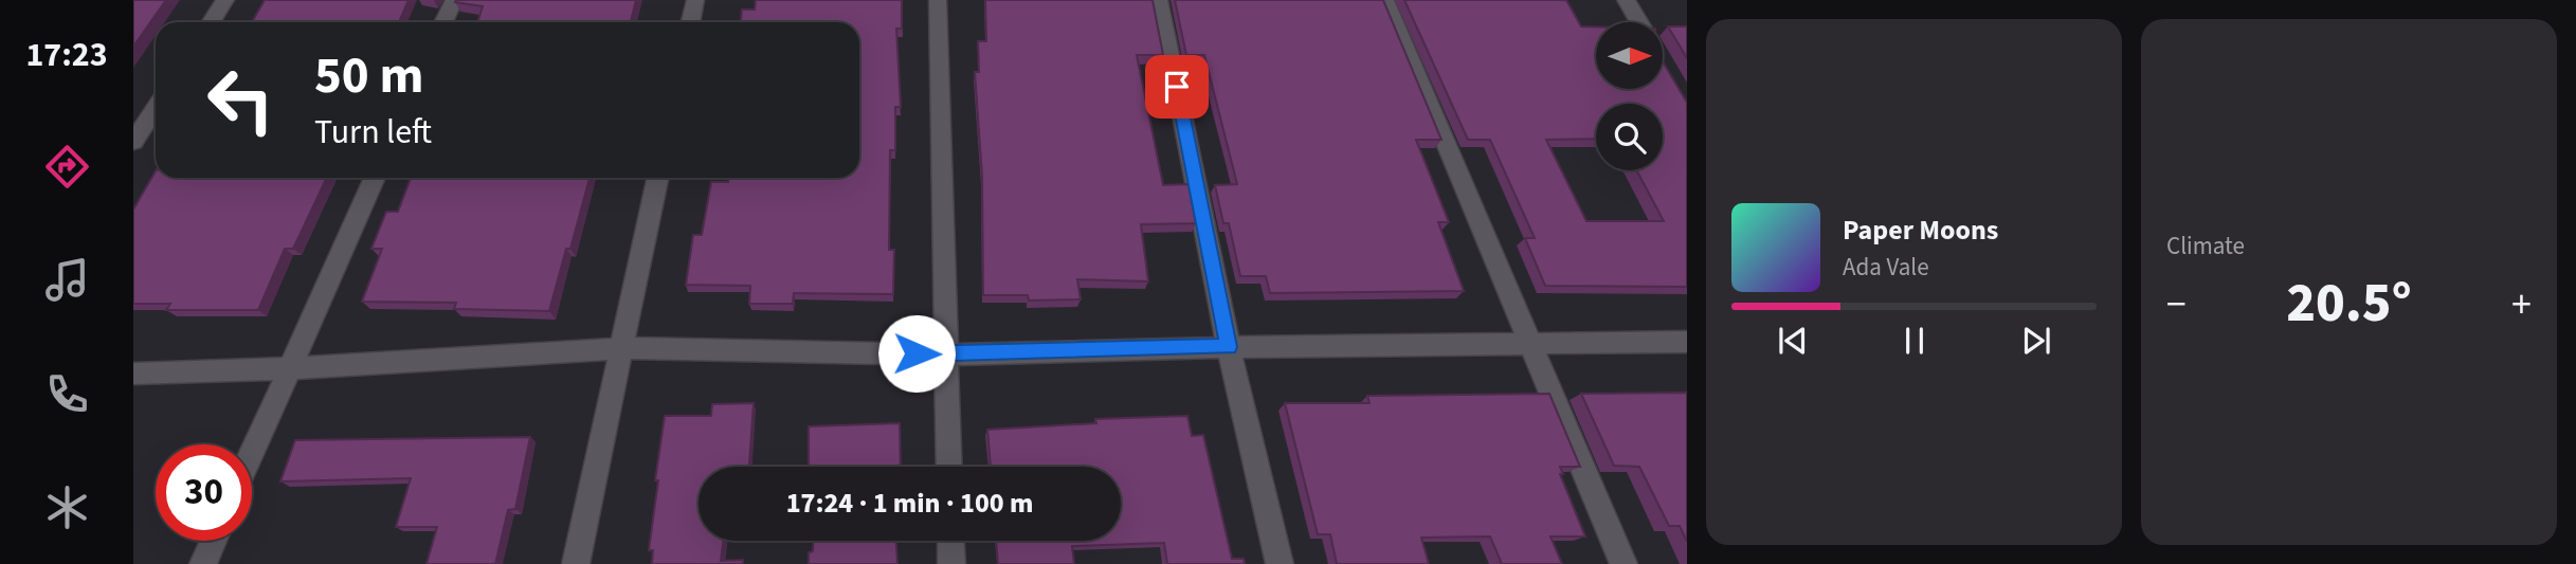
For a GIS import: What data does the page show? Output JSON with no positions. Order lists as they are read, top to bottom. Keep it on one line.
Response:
{"north":"right","page":{"tabs":"17:23","tile":"Climate","turn":["50 m","Turn left"],"song":["Paper Moons","Ada Vale"],"heat":["−","20.5°","+"],"limit":"30","trip":"17:24 · 1 min · 100 m"}}
